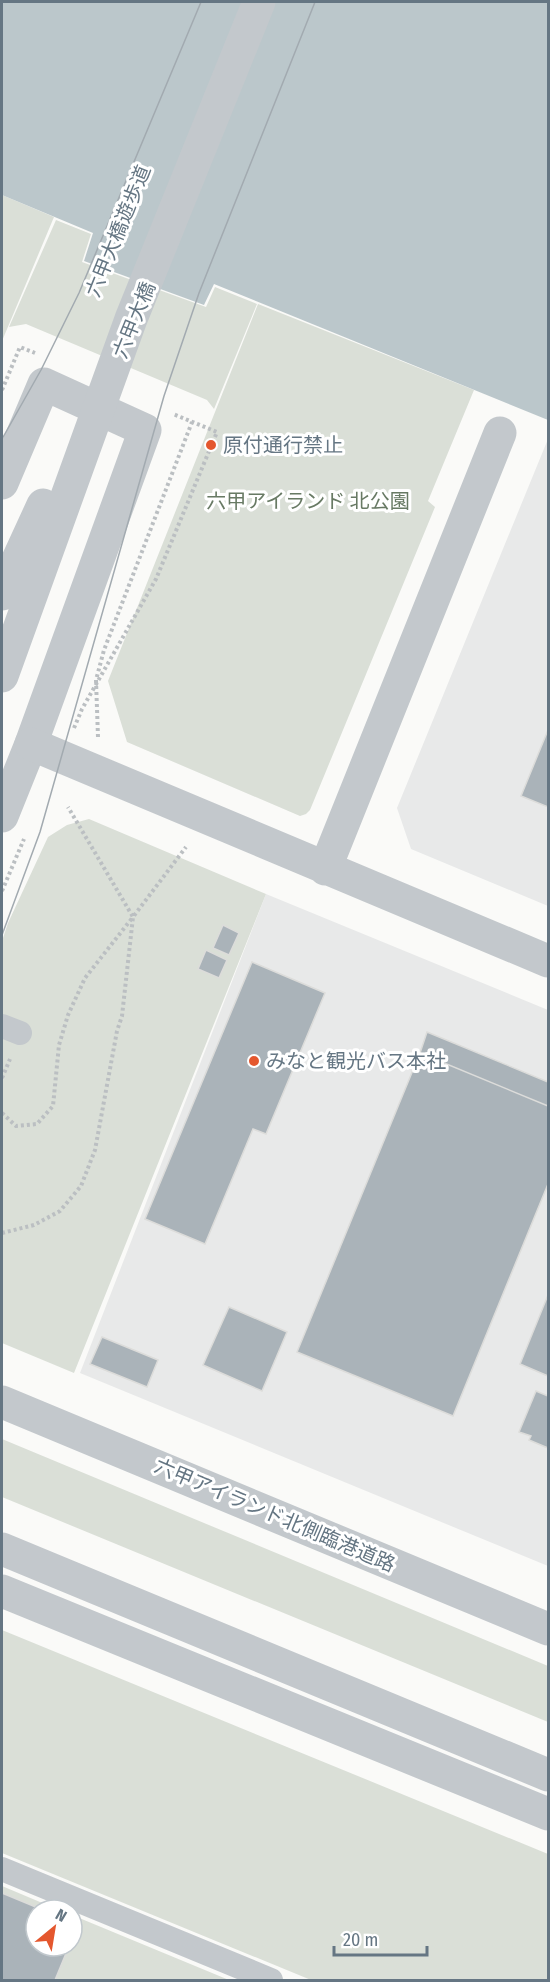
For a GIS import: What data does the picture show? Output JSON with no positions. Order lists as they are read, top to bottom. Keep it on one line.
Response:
{"streets":{"street":["六甲大橋","六甲アイランド北側臨港道路"]},"parks":["六甲アイランド 北公園"],"places":["原付通行禁止","みなと観光バス本社"],"scale_bar":"20 m","north":"top right"}
